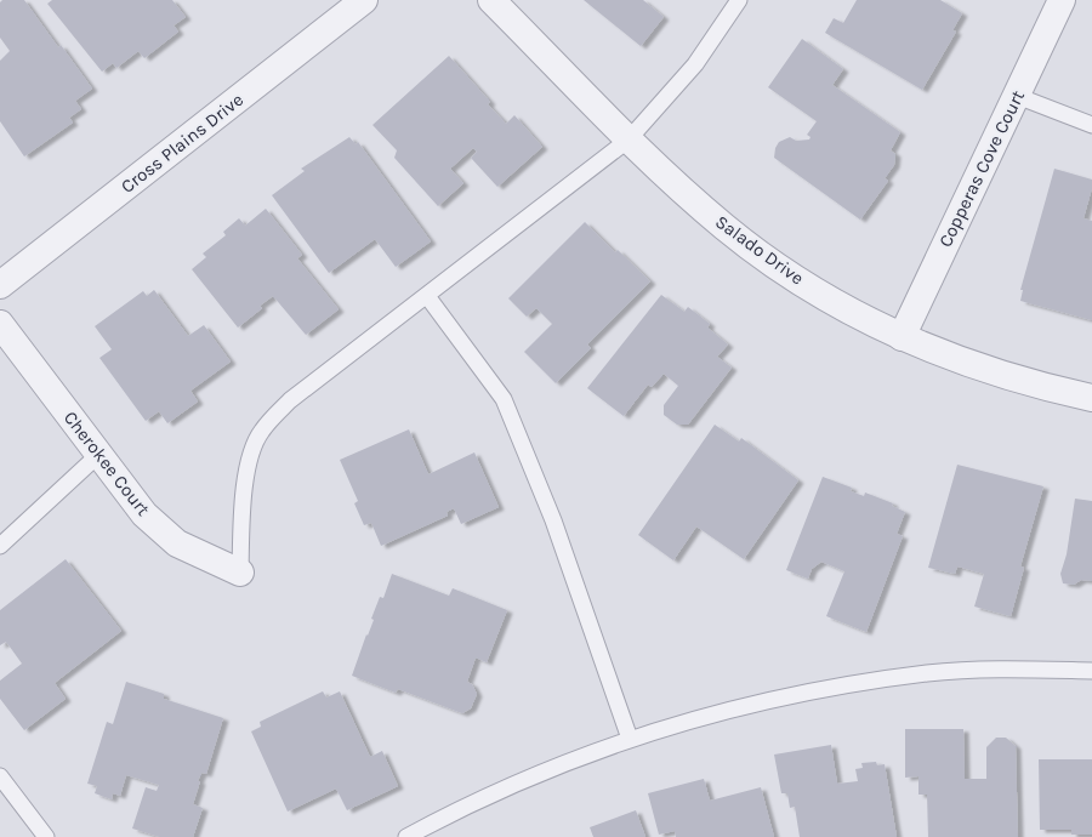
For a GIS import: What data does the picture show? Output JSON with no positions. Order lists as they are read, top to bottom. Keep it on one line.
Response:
{"streets":{"street":["Cross Plains Drive","Copperas Cove Court","Salado Drive","Cherokee Court"]},"crossings":[["Copperas Cove Court","Salado Drive"]]}
